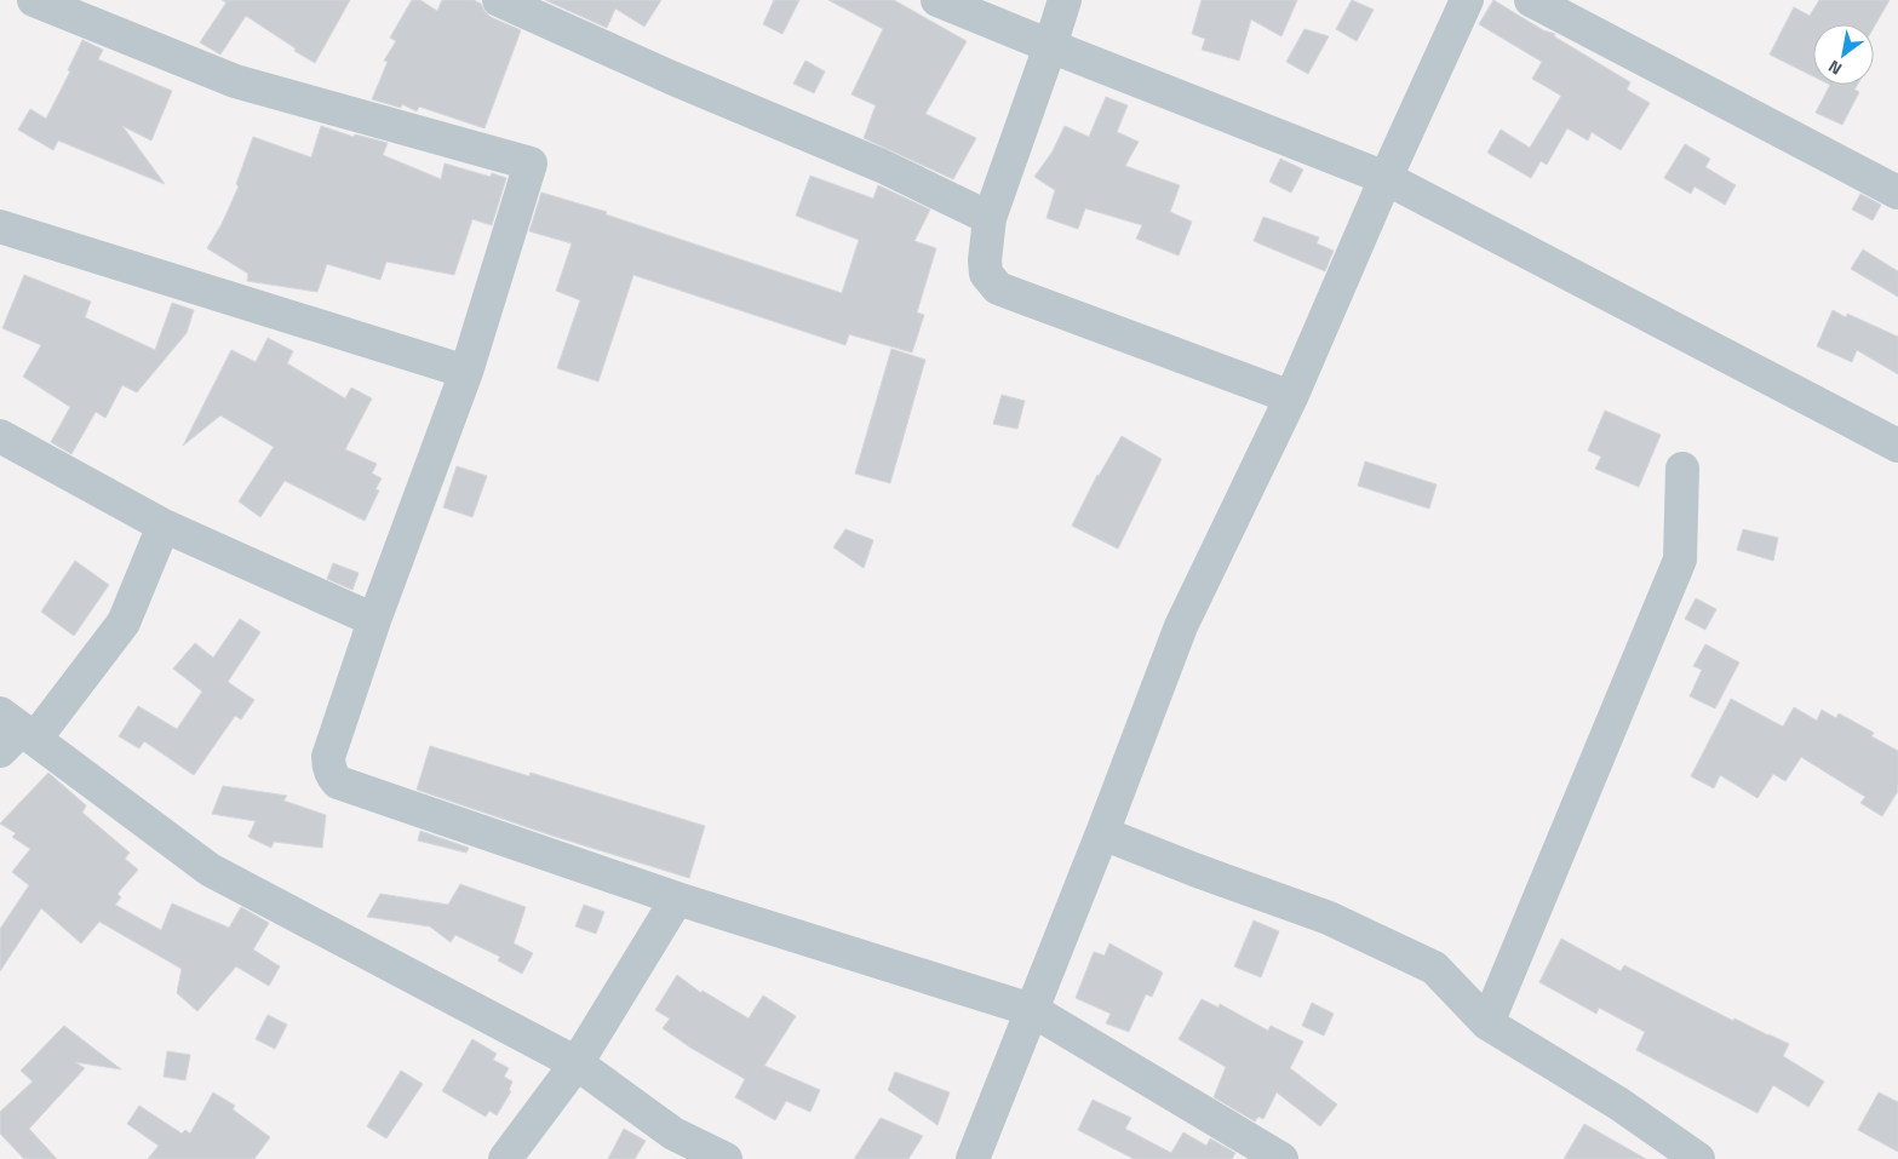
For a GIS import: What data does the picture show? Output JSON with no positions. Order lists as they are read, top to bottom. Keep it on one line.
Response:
{"north":"bottom left"}
